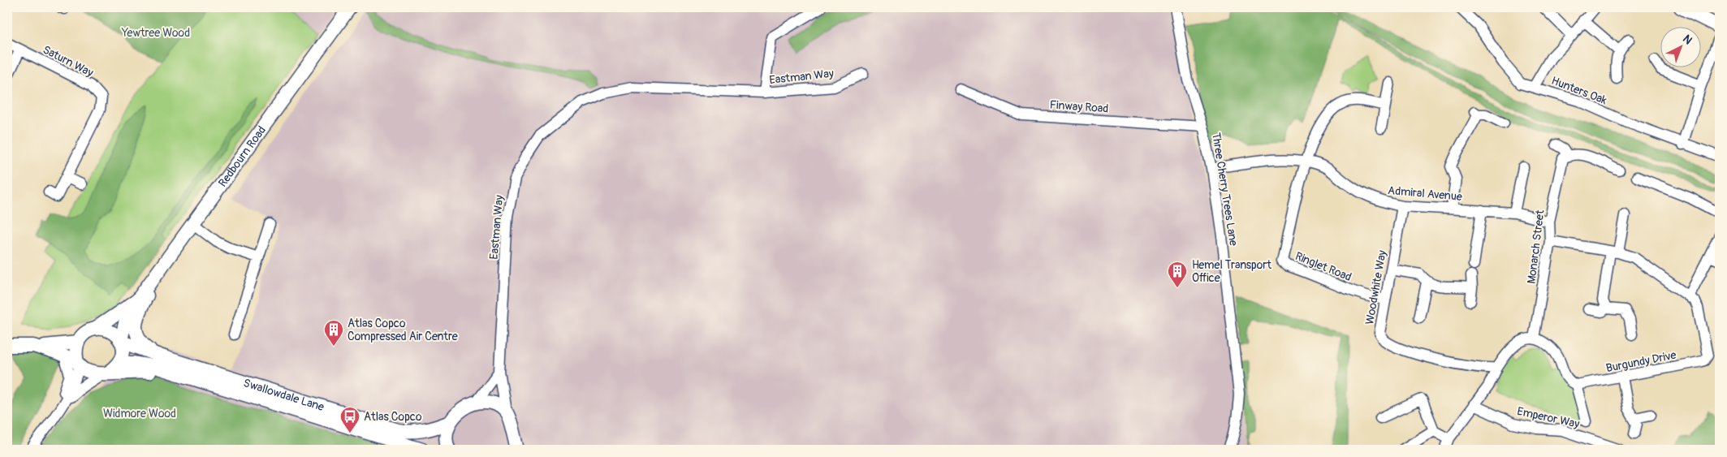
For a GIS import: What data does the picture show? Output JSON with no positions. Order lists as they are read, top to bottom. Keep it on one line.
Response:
{"streets":{"main road":["Redbourn Road","Swallowdale Lane"],"street":["Saturn Way","Eastman Way","Hunters Oak","Finway Road","Three Cherry Trees Lane","Admiral Avenue","Monarch Street","Ringlet Road","Woodwhite Way","Burgundy Drive","Emperor Way"]},"crossings":[["Finway Road","Three Cherry Trees Lane"],["Redbourn Road","Swallowdale Lane"],["Three Cherry Trees Lane","Admiral Avenue"],["Admiral Avenue","Monarch Street"],["Admiral Avenue","Ringlet Road"],["Admiral Avenue","Woodwhite Way"],["Ringlet Road","Woodwhite Way"]],"parks":["Yewtree Wood","Widmore Wood"],"places":{"building":["Hemel Transport Office","Atlas Copco Compressed Air Centre"],"bus stop":["Atlas Copco"]},"north":"top right"}
